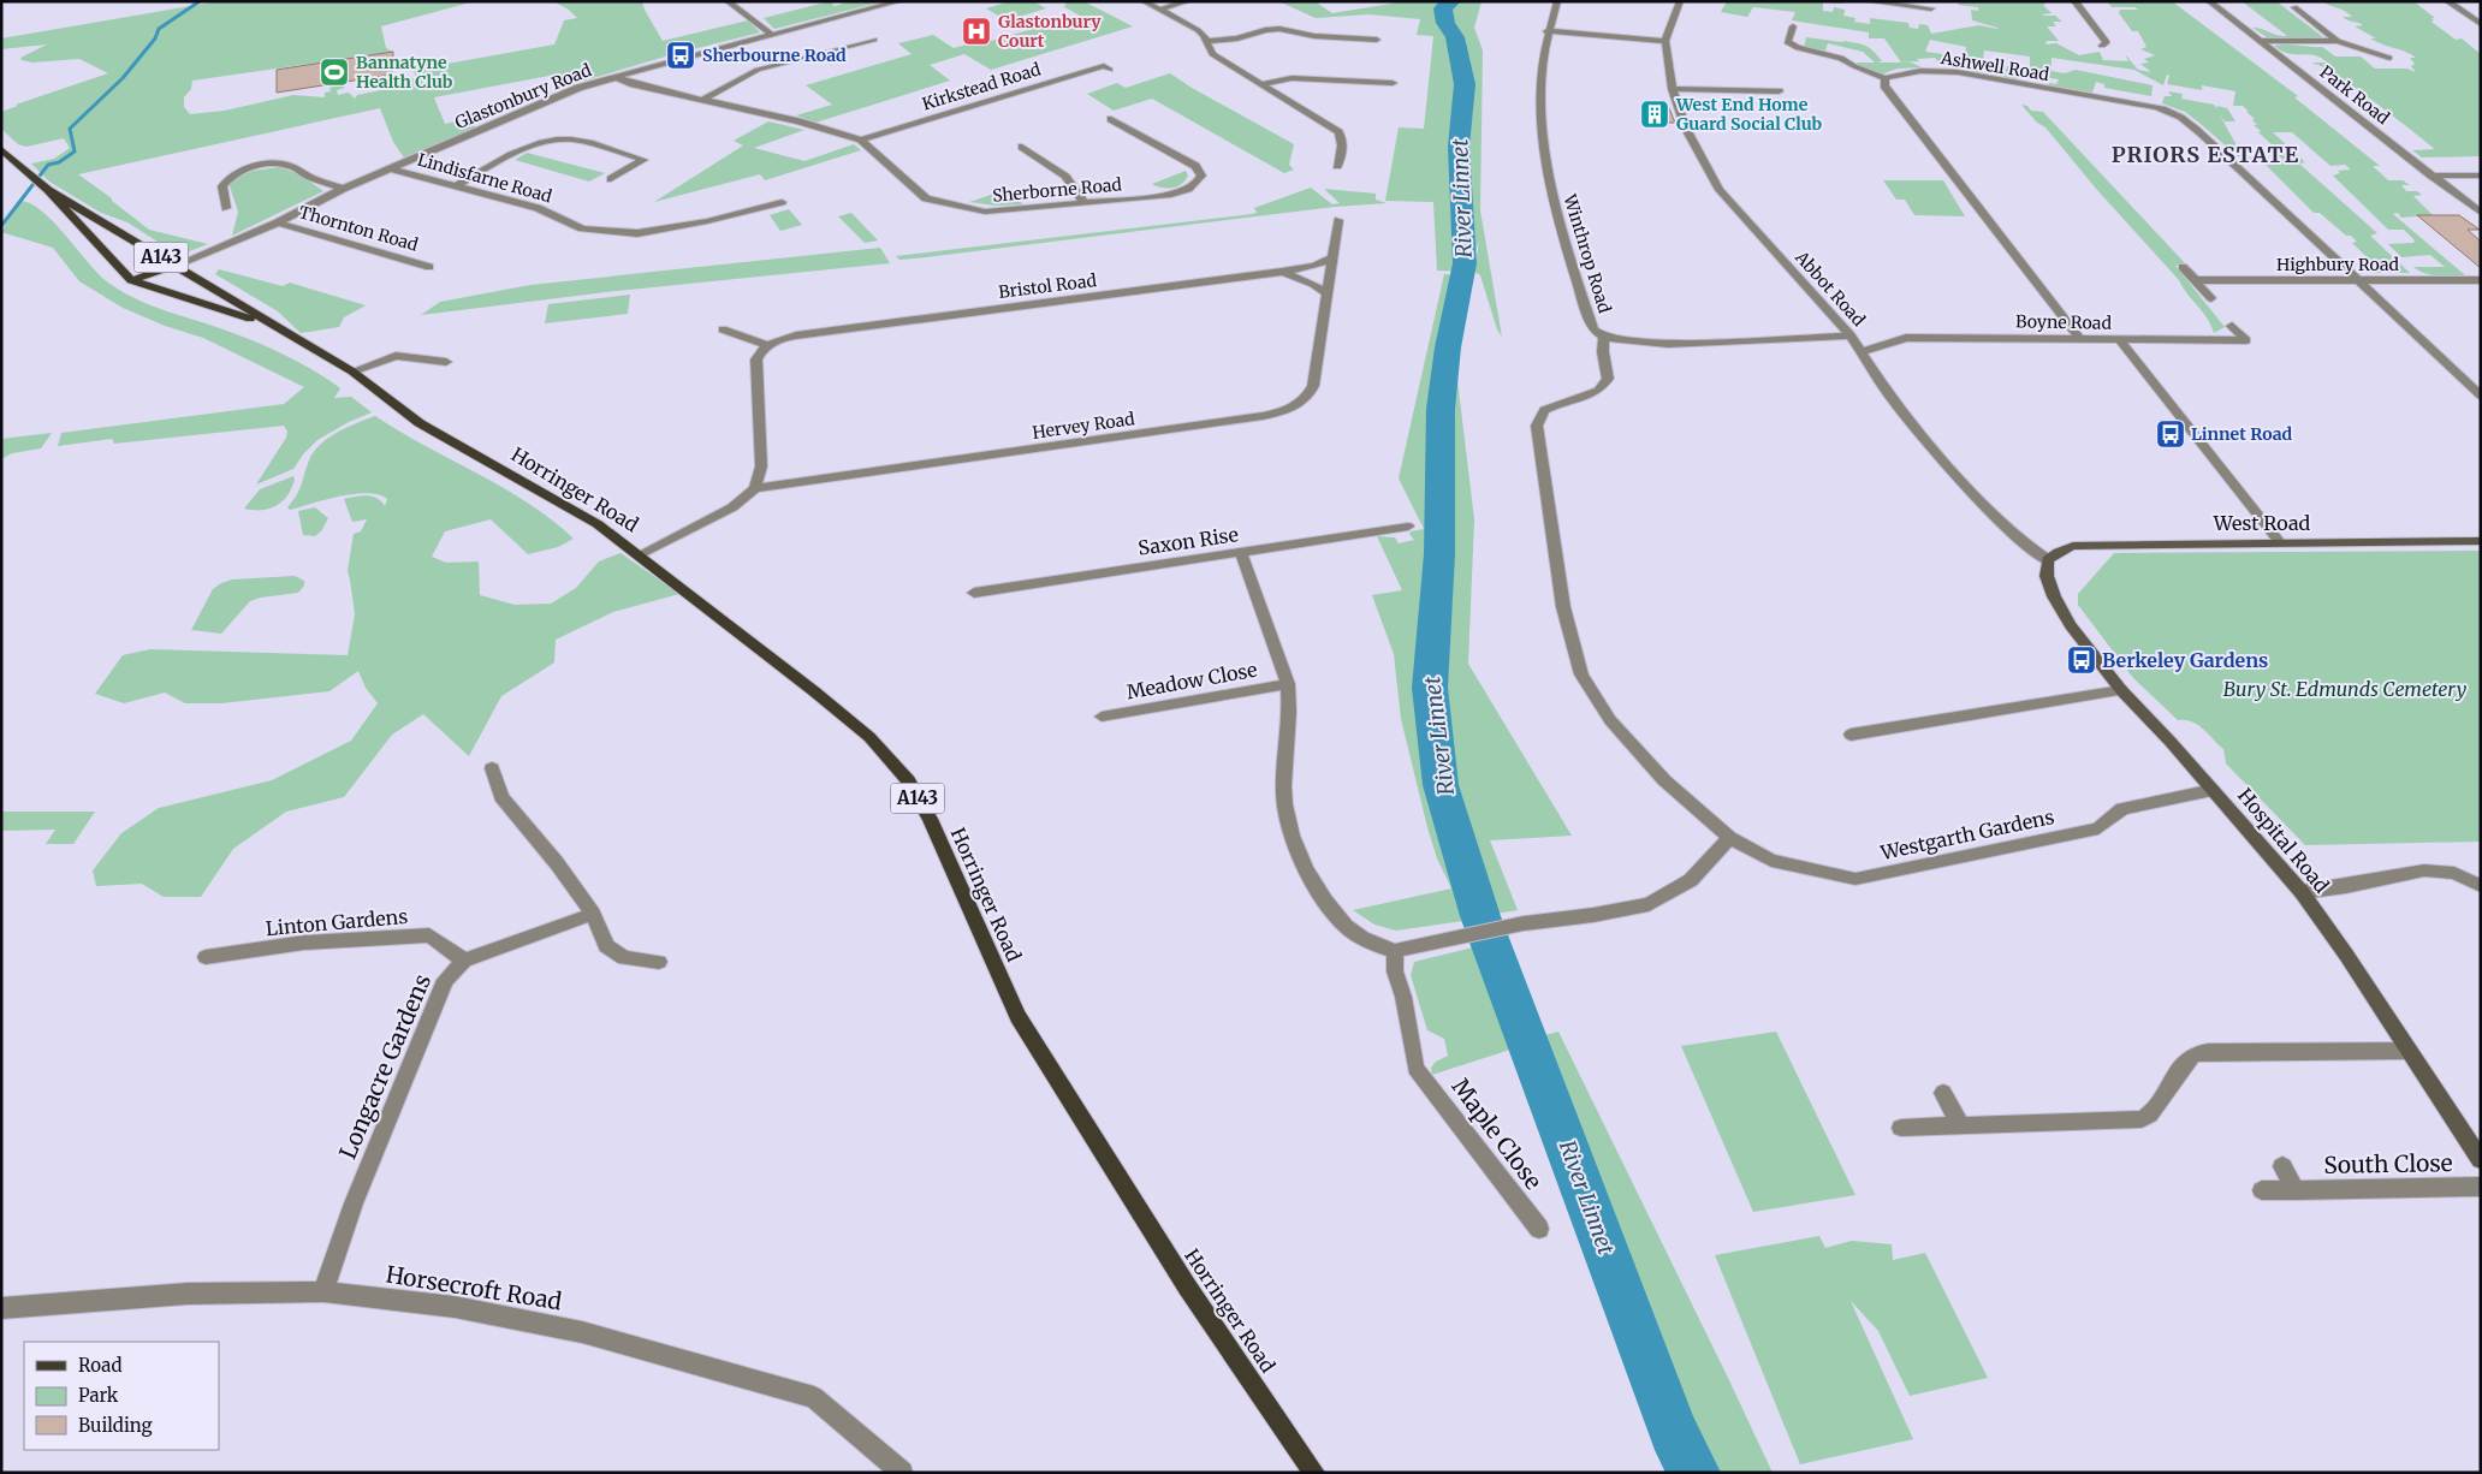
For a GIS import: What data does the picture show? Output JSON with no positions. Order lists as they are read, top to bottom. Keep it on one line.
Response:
{"streets":{"main road":["A143","Horringer Road"],"street":["Ashwell Road","Kirkstead Road","Park Road","Glastonbury Road","Lindisfarne Road","Sherborne Road","Thornton Road","Winthrop Road","Highbury Road","Bristol Road","Abbot Road","Boyne Road","Hervey Road","West Road","Saxon Rise","Meadow Close","Westgarth Gardens","Hospital Road","Linton Gardens","Longacre Gardens","Maple Close","South Close","Horsecroft Road"]},"crossings":[["Ashwell Road","Highbury Road"],["Kirkstead Road","Sherborne Road"],["Glastonbury Road","Lindisfarne Road"],["Glastonbury Road","Sherborne Road"],["Glastonbury Road","Thornton Road"],["Glastonbury Road","A143"],["Glastonbury Road","Horringer Road"],["Winthrop Road","Abbot Road"],["Winthrop Road","Westgarth Gardens"],["A143","Horringer Road"],["Bristol Road","Hervey Road"],["Abbot Road","Boyne Road"],["Abbot Road","West Road"],["Abbot Road","Hospital Road"],["West Road","Hospital Road"],["Westgarth Gardens","Hospital Road"],["Linton Gardens","Longacre Gardens"],["Longacre Gardens","Horsecroft Road"]],"districts":["PRIORS ESTATE"],"water":["River Linnet"],"parks":["Bury St. Edmunds Cemetery"],"places":{"hospital":["Glastonbury Court"],"bus stop":["Sherbourne Road","Linnet Road","Berkeley Gardens"],"sports":["Bannatyne Health Club"],"building":["West End Home Guard Social Club"]},"legend":["Road","Park","Building"]}
